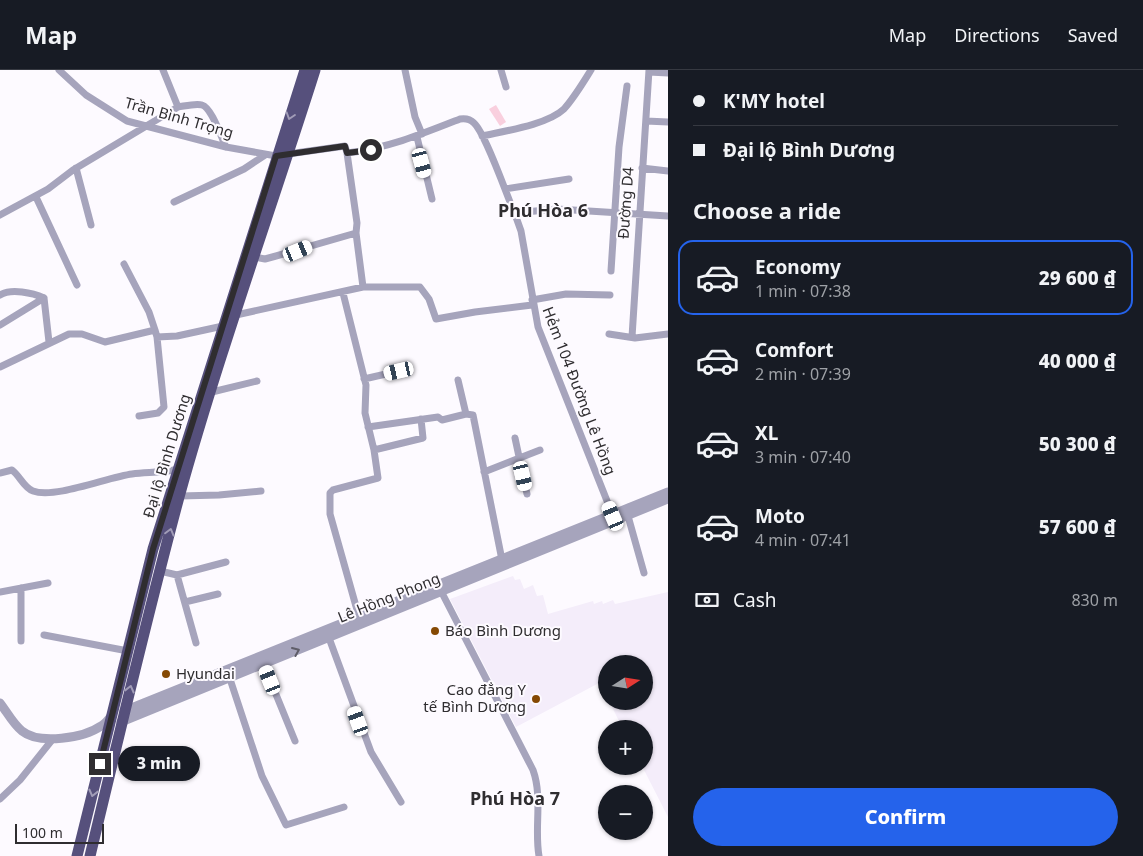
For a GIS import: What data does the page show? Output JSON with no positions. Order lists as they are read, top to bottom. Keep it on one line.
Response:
{"streets":{"highway":["Đại lộ Bình Dương"],"street":["Trần Bình Trọng","Đường D4","Hẻm 104 Đường Lê Hồng","Lê Hồng Phong"]},"crossings":[["Trần Bình Trọng","Hẻm 104 Đường Lê Hồng"],["Trần Bình Trọng","Đại lộ Bình Dương"],["Hẻm 104 Đường Lê Hồng","Đại lộ Bình Dương"],["Hẻm 104 Đường Lê Hồng","Lê Hồng Phong"],["Đại lộ Bình Dương","Lê Hồng Phong"]],"districts":["Phú Hòa 6","Phú Hòa 7"],"places":["Báo Bình Dương","Hyundai","Cao đẳng Y tế Bình Dương"],"scale_bar":"100 m","north":"right","page":{"header":"Map","nav":["Map","Directions","Saved"],"banner":["K'MY hotel","Đại lộ Bình Dương"],"heading":"Choose a ride","list":[{"name":"Economy","note":"1 min · 07:38","value":"29 600 ₫"},{"name":"Comfort","note":"2 min · 07:39","value":"40 000 ₫"},{"name":"XL","note":"3 min · 07:40","value":"50 300 ₫"},{"name":"Moto","note":"4 min · 07:41","value":"57 600 ₫"}],"pay":["Cash","830 m"],"map_buttons":["+","−"],"bubble":"3 min","buttons":"Confirm","scale":"100 m"}}
